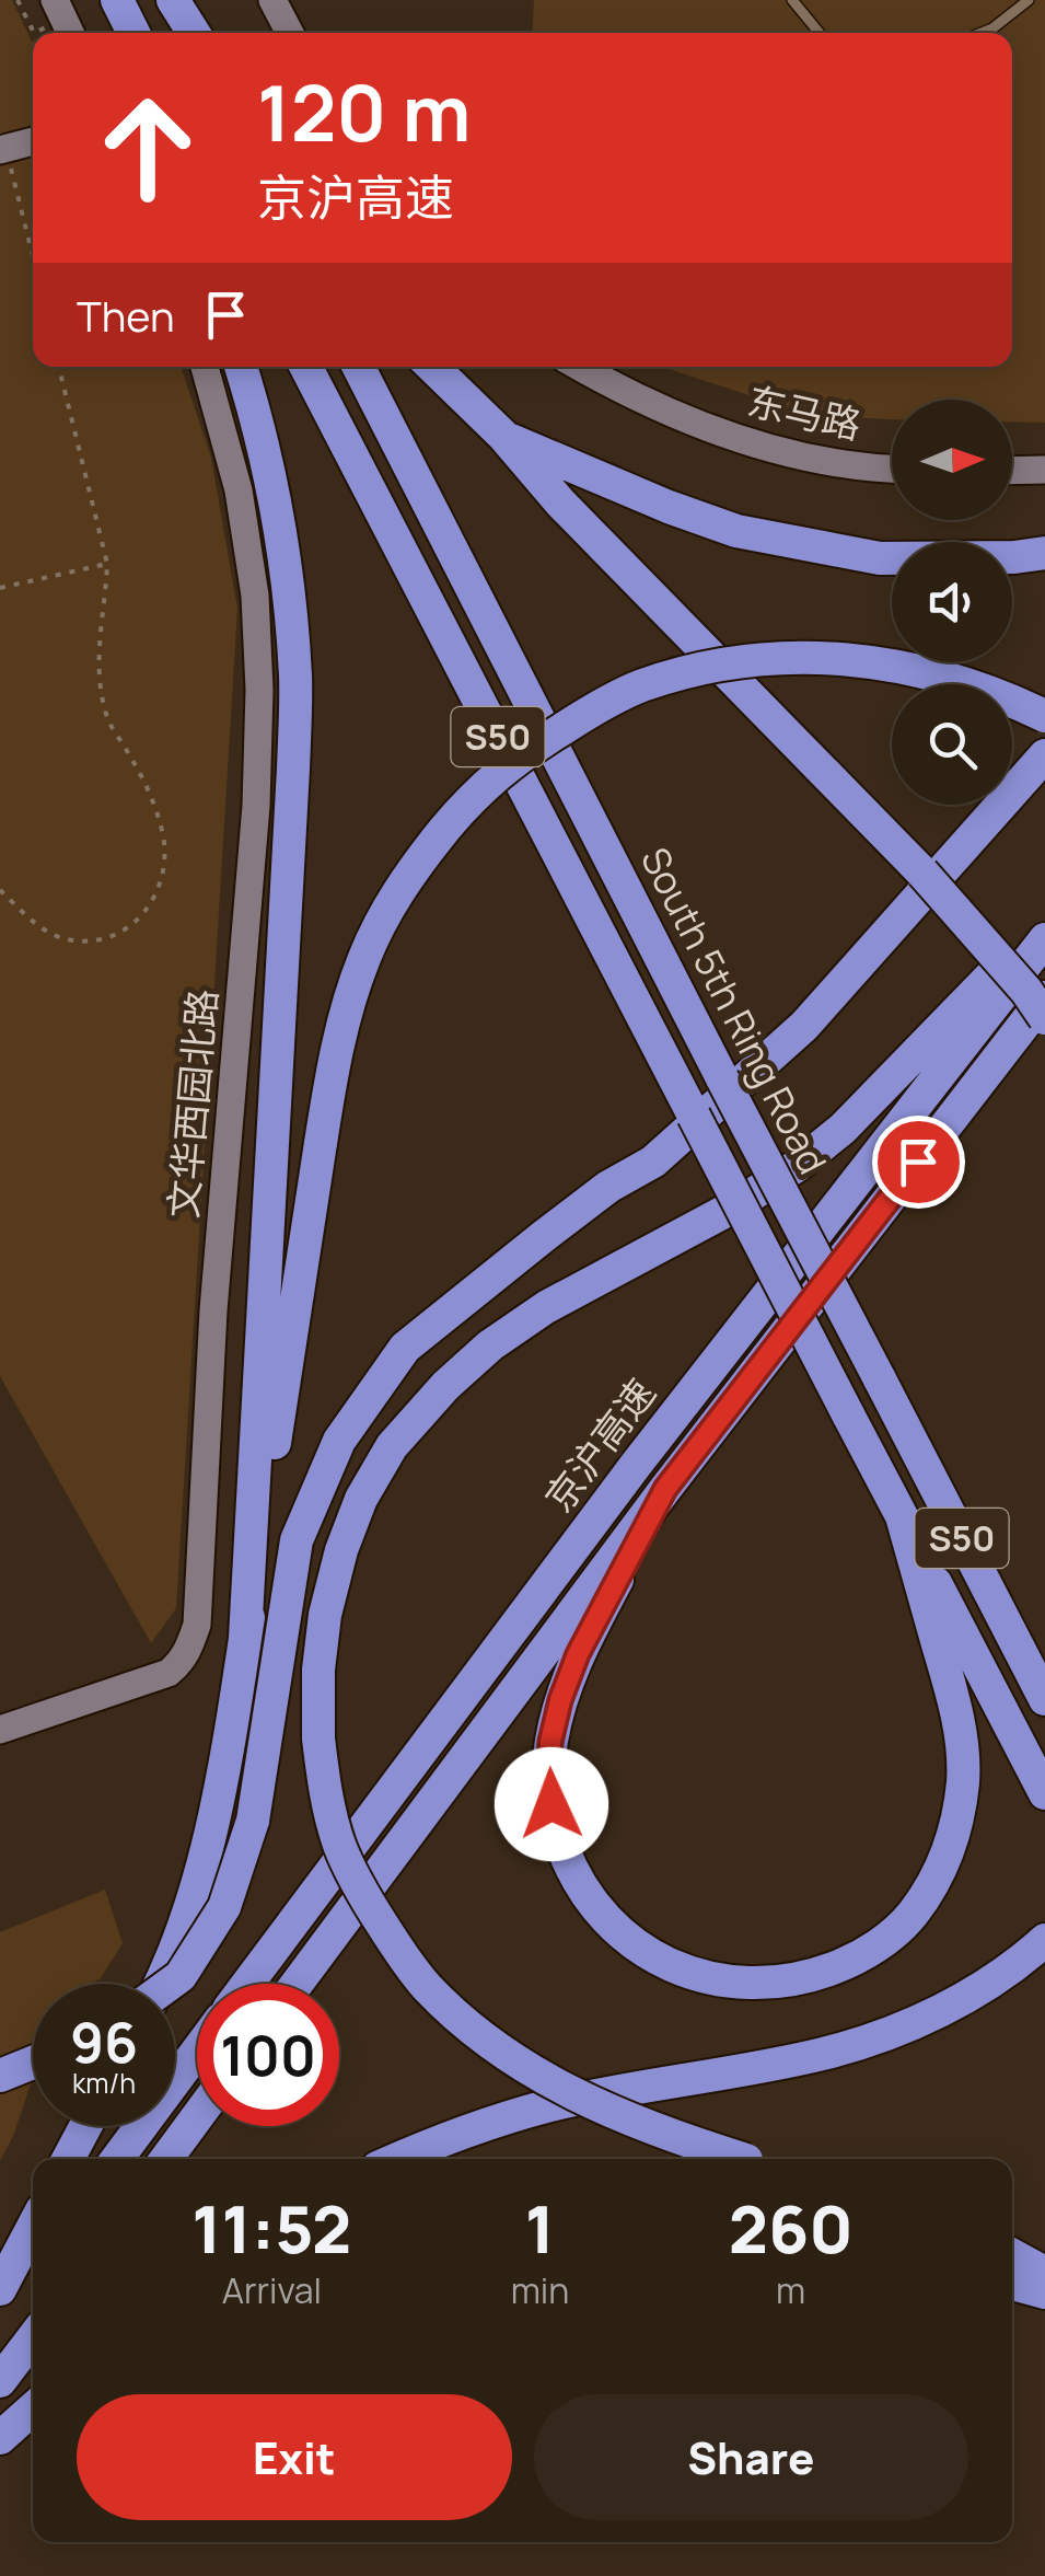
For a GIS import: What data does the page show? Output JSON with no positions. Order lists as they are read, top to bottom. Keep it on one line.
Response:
{"streets":{"highway":["S50","South 5th Ring Road","京沪高速"],"street":["东马路","文华西园北路"]},"north":"right","page":{"turn":["120 m","京沪高速"],"then":"Then","speed":"96 km/h","limit":"100","eta":["11:52","Arrival","1","min","260","m"],"buttons":["Exit","Share"]}}
